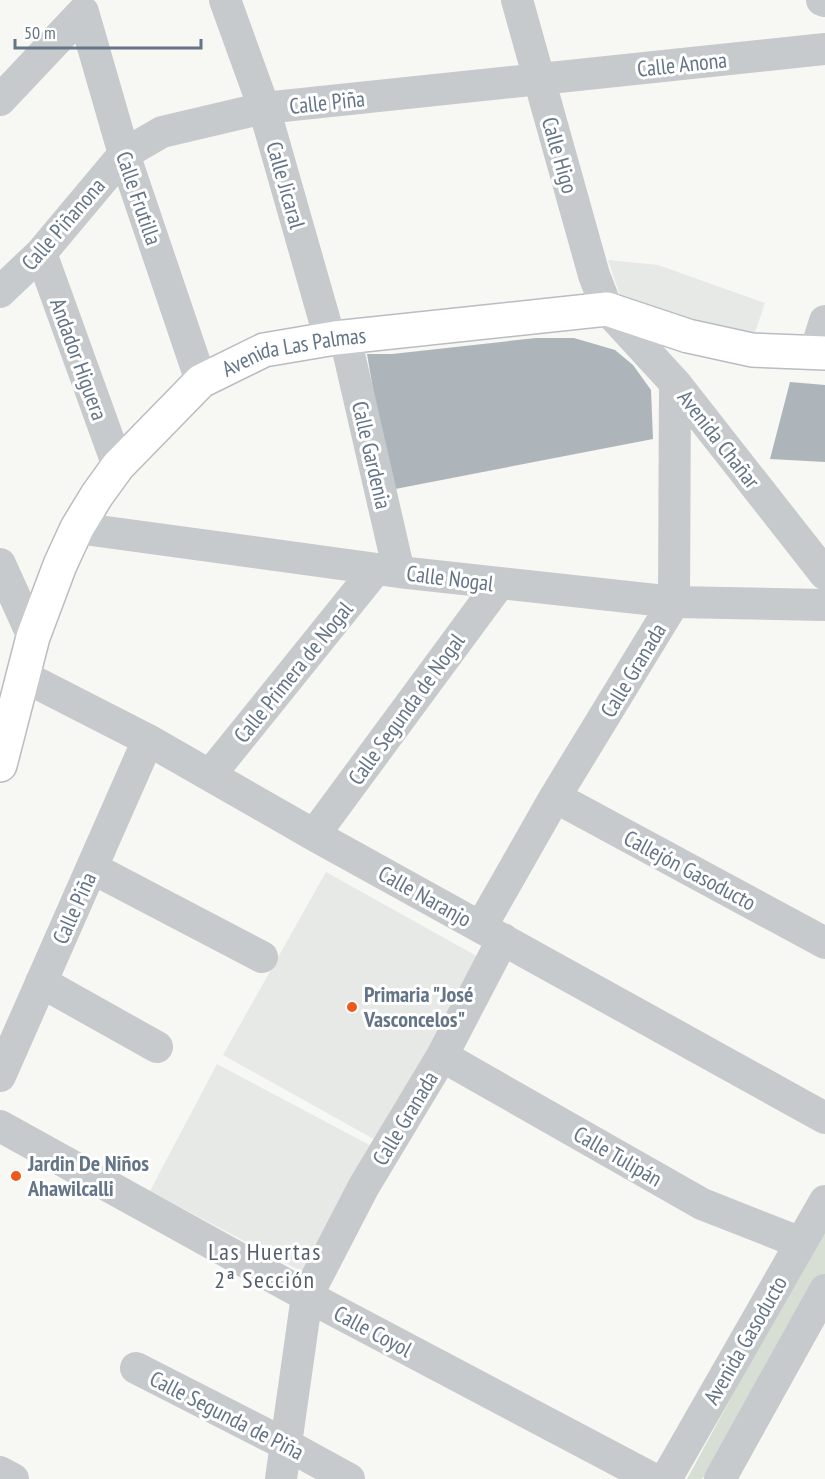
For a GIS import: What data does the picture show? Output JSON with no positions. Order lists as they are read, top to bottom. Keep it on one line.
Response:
{"streets":{"main road":["Avenida Las Palmas"],"street":["Calle Anona","Calle Piña","Calle Higo","Calle Jicaral","Calle Frutilla","Calle Piñanona","Andador Higuera","Avenida Chañar","Calle Gardenia","Calle Nogal","Calle Granada","Calle Primera de Nogal","Calle Segunda de Nogal","Callejón Gasoducto","Calle Naranjo","Calle Tulipán","Calle Coyol","Avenida Gasoducto","Calle Segunda de Piña"]},"crossings":[["Calle Anona","Calle Piña"],["Calle Anona","Calle Higo"],["Calle Piña","Calle Higo"],["Calle Piña","Calle Jicaral"],["Calle Piña","Calle Frutilla"],["Calle Piña","Calle Piñanona"],["Calle Piña","Calle Naranjo"],["Calle Higo","Avenida Las Palmas"],["Calle Higo","Avenida Chañar"],["Calle Jicaral","Avenida Las Palmas"],["Calle Jicaral","Calle Gardenia"],["Calle Frutilla","Calle Piñanona"],["Calle Frutilla","Avenida Las Palmas"],["Calle Piñanona","Andador Higuera"],["Avenida Las Palmas","Andador Higuera"],["Avenida Las Palmas","Avenida Chañar"],["Avenida Las Palmas","Calle Gardenia"],["Avenida Las Palmas","Calle Nogal"],["Avenida Las Palmas","Calle Naranjo"],["Avenida Chañar","Calle Granada"],["Calle Gardenia","Calle Nogal"],["Calle Gardenia","Calle Primera de Nogal"],["Calle Nogal","Calle Granada"],["Calle Nogal","Calle Primera de Nogal"],["Calle Nogal","Calle Segunda de Nogal"],["Calle Granada","Callejón Gasoducto"],["Calle Granada","Calle Naranjo"],["Calle Granada","Calle Tulipán"],["Calle Granada","Calle Coyol"],["Calle Granada","Calle Segunda de Piña"],["Calle Primera de Nogal","Calle Naranjo"],["Calle Segunda de Nogal","Calle Naranjo"],["Calle Tulipán","Avenida Gasoducto"]],"districts":["Las Huertas 2ª Sección"],"places":["Primaria \"José Vasconcelos\"","Jardin De Niños Ahawilcalli"],"scale_bar":"50 m"}
